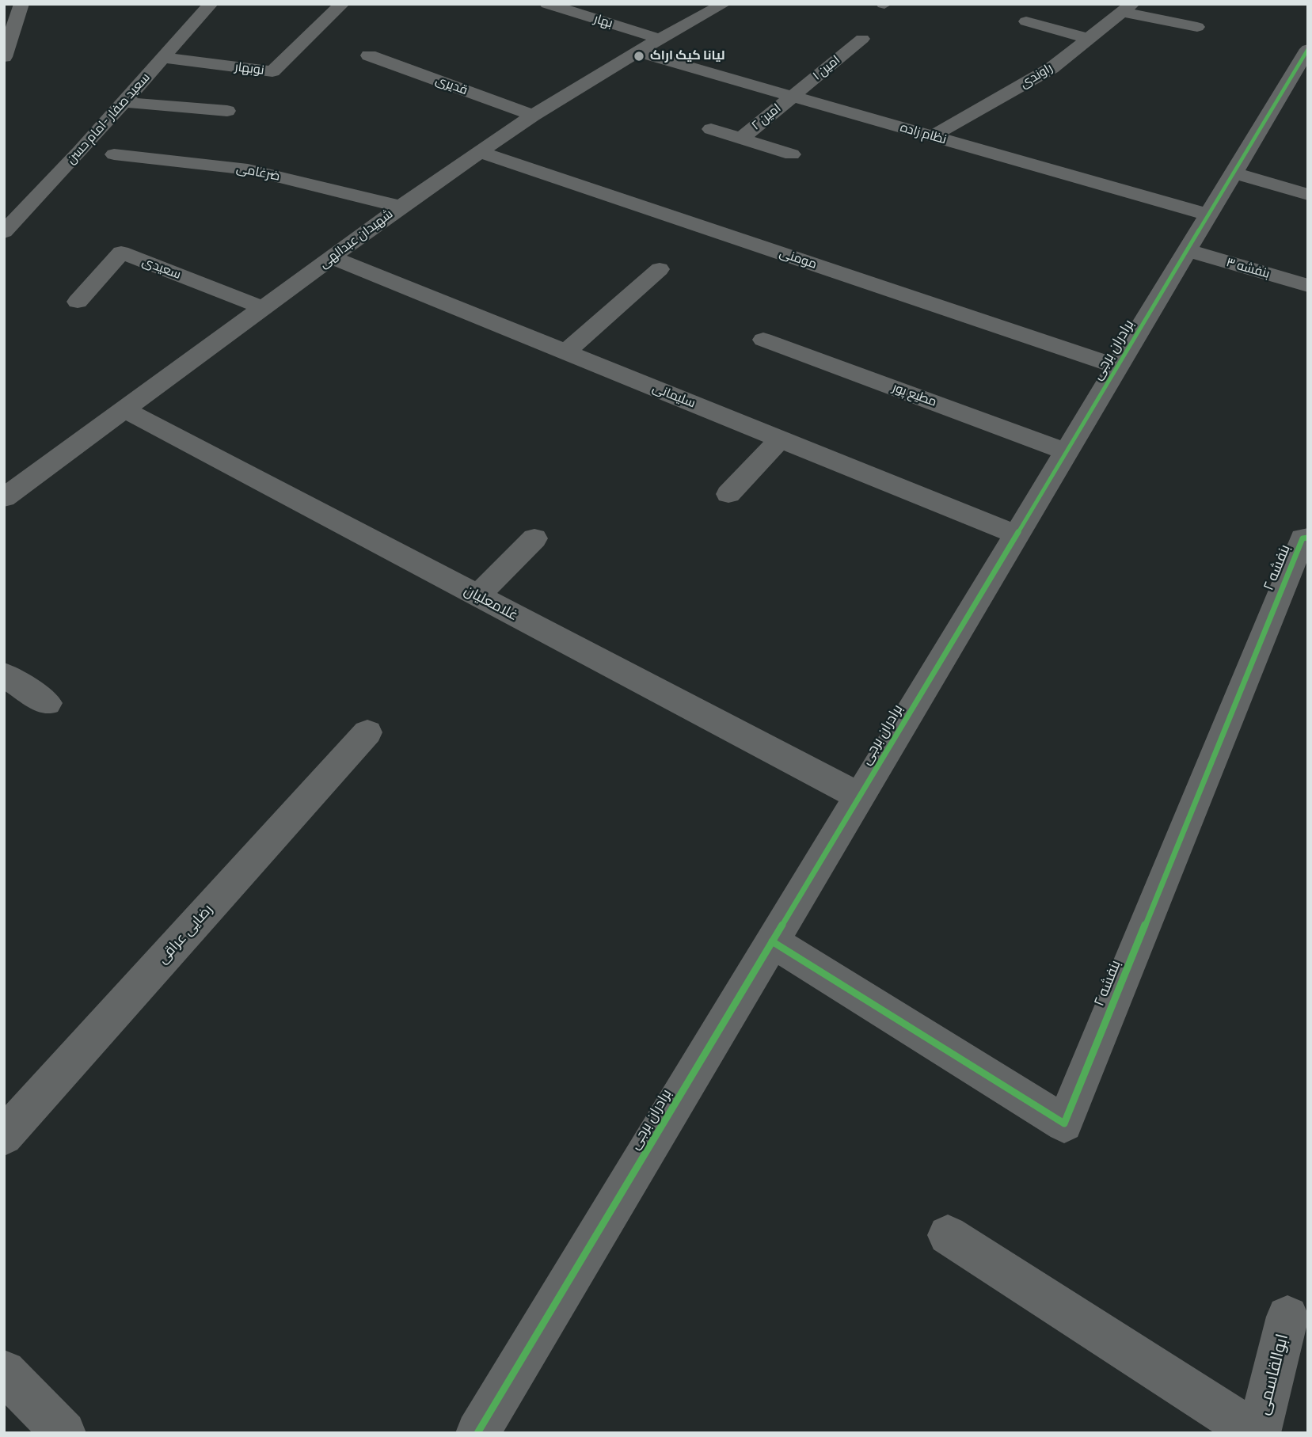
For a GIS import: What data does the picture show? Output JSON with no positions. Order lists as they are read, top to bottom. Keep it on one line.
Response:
{"streets":{"street":["بهار","امین ۱","نوبهار","راوندی","قدیری","امین ۲","سعید صفار -امام حسن","نظام زاده","ضرغامی","شهیدان عبدالهی","مومنی","سعیدی","بنفشه ۳","برادران برجی","مطیع پور","سلیمانی","بنفشه ۲","غلامعلیان","رضایی عراقی","ابوالقاسمی"]},"crossings":[["بهار","شهیدان عبدالهی"],["امین ۱","امین ۲"],["امین ۱","نظام زاده"],["نوبهار","سعید صفار -امام حسن"],["راوندی","نظام زاده"],["قدیری","شهیدان عبدالهی"],["امین ۲","نظام زاده"],["نظام زاده","شهیدان عبدالهی"],["نظام زاده","برادران برجی"],["ضرغامی","شهیدان عبدالهی"],["شهیدان عبدالهی","مومنی"],["شهیدان عبدالهی","سعیدی"],["شهیدان عبدالهی","سلیمانی"],["شهیدان عبدالهی","غلامعلیان"],["مومنی","برادران برجی"],["بنفشه ۳","برادران برجی"],["برادران برجی","مطیع پور"],["برادران برجی","سلیمانی"],["برادران برجی","بنفشه ۲"],["برادران برجی","غلامعلیان"]],"places":["لیانا کیک اراک"]}
